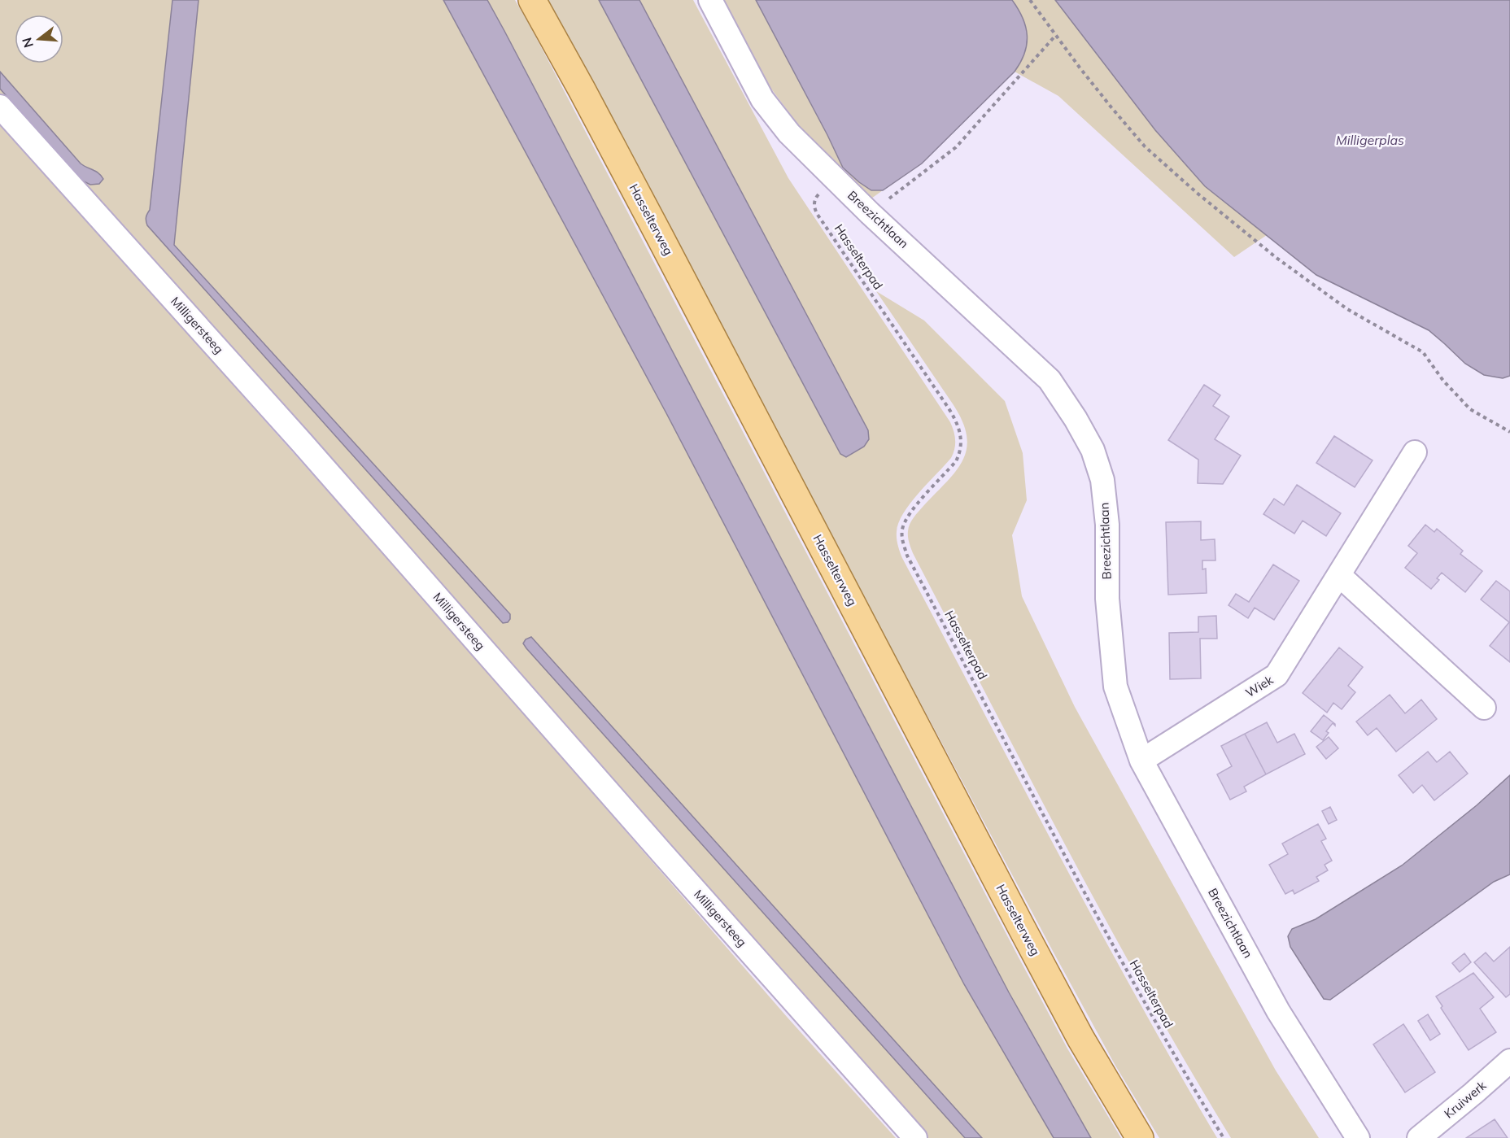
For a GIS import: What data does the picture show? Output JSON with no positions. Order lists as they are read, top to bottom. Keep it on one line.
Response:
{"streets":{"main road":["Hasselterweg"],"street":["Breezichtlaan","Milligersteeg","Wiek","Kruiwerk"],"path":["Hasselterpad"]},"crossings":[["Breezichtlaan","Hasselterpad"],["Breezichtlaan","Wiek"]],"water":["Milligerplas"],"north":"left"}
